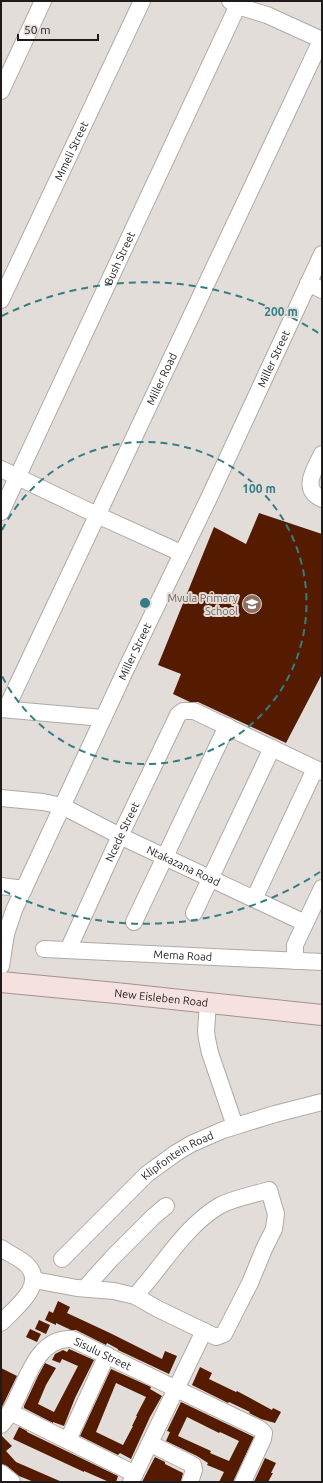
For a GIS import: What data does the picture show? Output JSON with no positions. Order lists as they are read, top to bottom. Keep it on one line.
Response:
{"streets":{"main road":["New Eisleben Road"],"street":["Mmeli Street","Bush Street","Miller Street","Miller Road","Ncede Street","Ntakazana Road","Mema Road","Klipfontein Road","Sisulu Street"]},"crossings":[["Miller Street","Ntakazana Road"],["Ncede Street","Ntakazana Road"],["Ncede Street","Mema Road"]],"places":{"school or university":["Mvula Primary School"]},"scale_bar":"50 m","rings":["200 m","100 m"]}
